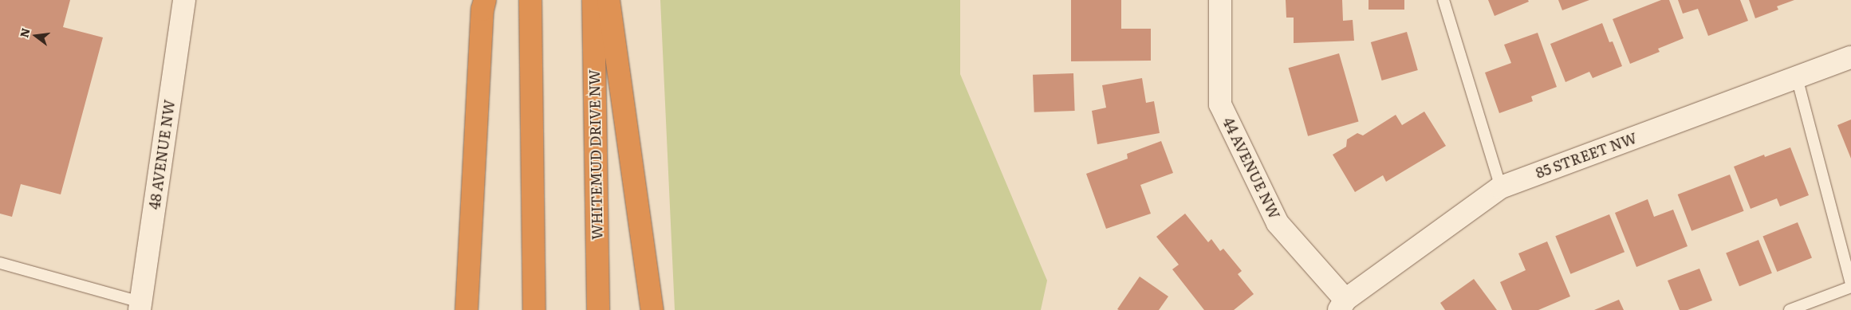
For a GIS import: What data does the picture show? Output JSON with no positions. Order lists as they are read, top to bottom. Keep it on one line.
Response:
{"streets":{"highway":["WHITEMUD DRIVE NW"],"street":["48 AVENUE NW","85 STREET NW","44 AVENUE NW"]},"crossings":[["85 STREET NW","44 AVENUE NW"]],"north":"left"}
